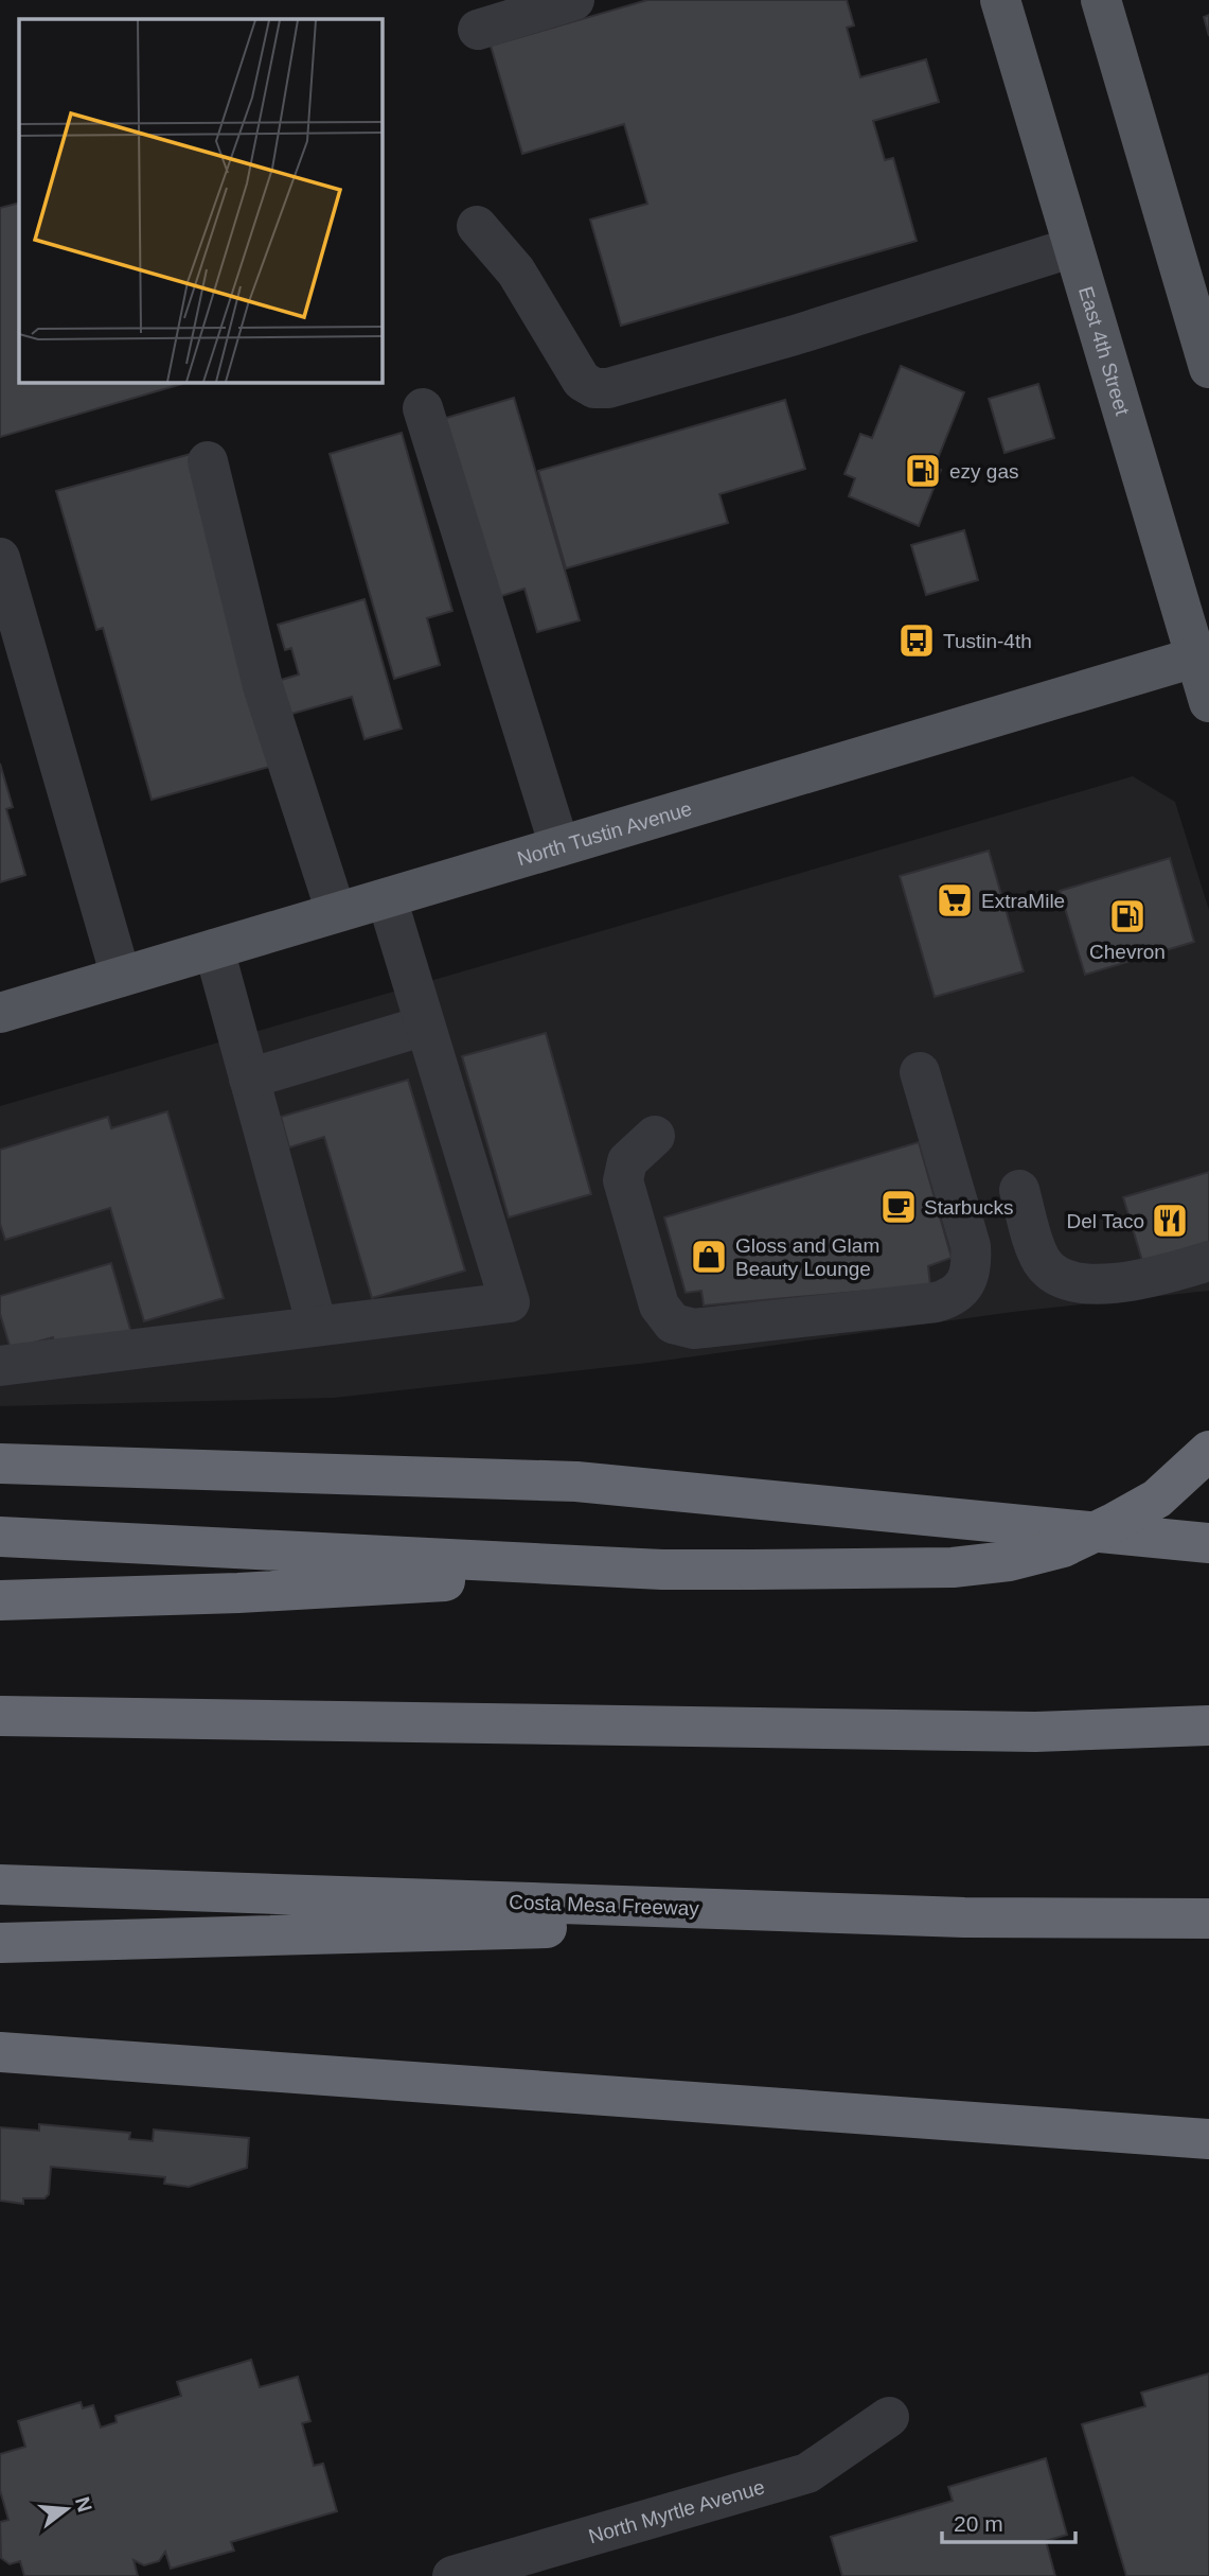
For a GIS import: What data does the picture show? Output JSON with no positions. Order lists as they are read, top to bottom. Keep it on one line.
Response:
{"streets":{"highway":["Costa Mesa Freeway"],"main road":["East 4th Street","North Tustin Avenue"],"street":["North Myrtle Avenue"]},"crossings":[["East 4th Street","North Tustin Avenue"]],"places":{"fuel station":["ezy gas","Chevron"],"bus stop":["Tustin-4th"],"supermarket":["ExtraMile"],"cafe":["Starbucks"],"restaurant":["Del Taco"],"shop":["Gloss and Glam Beauty Lounge"]},"scale_bar":"20 m","north":"right"}
